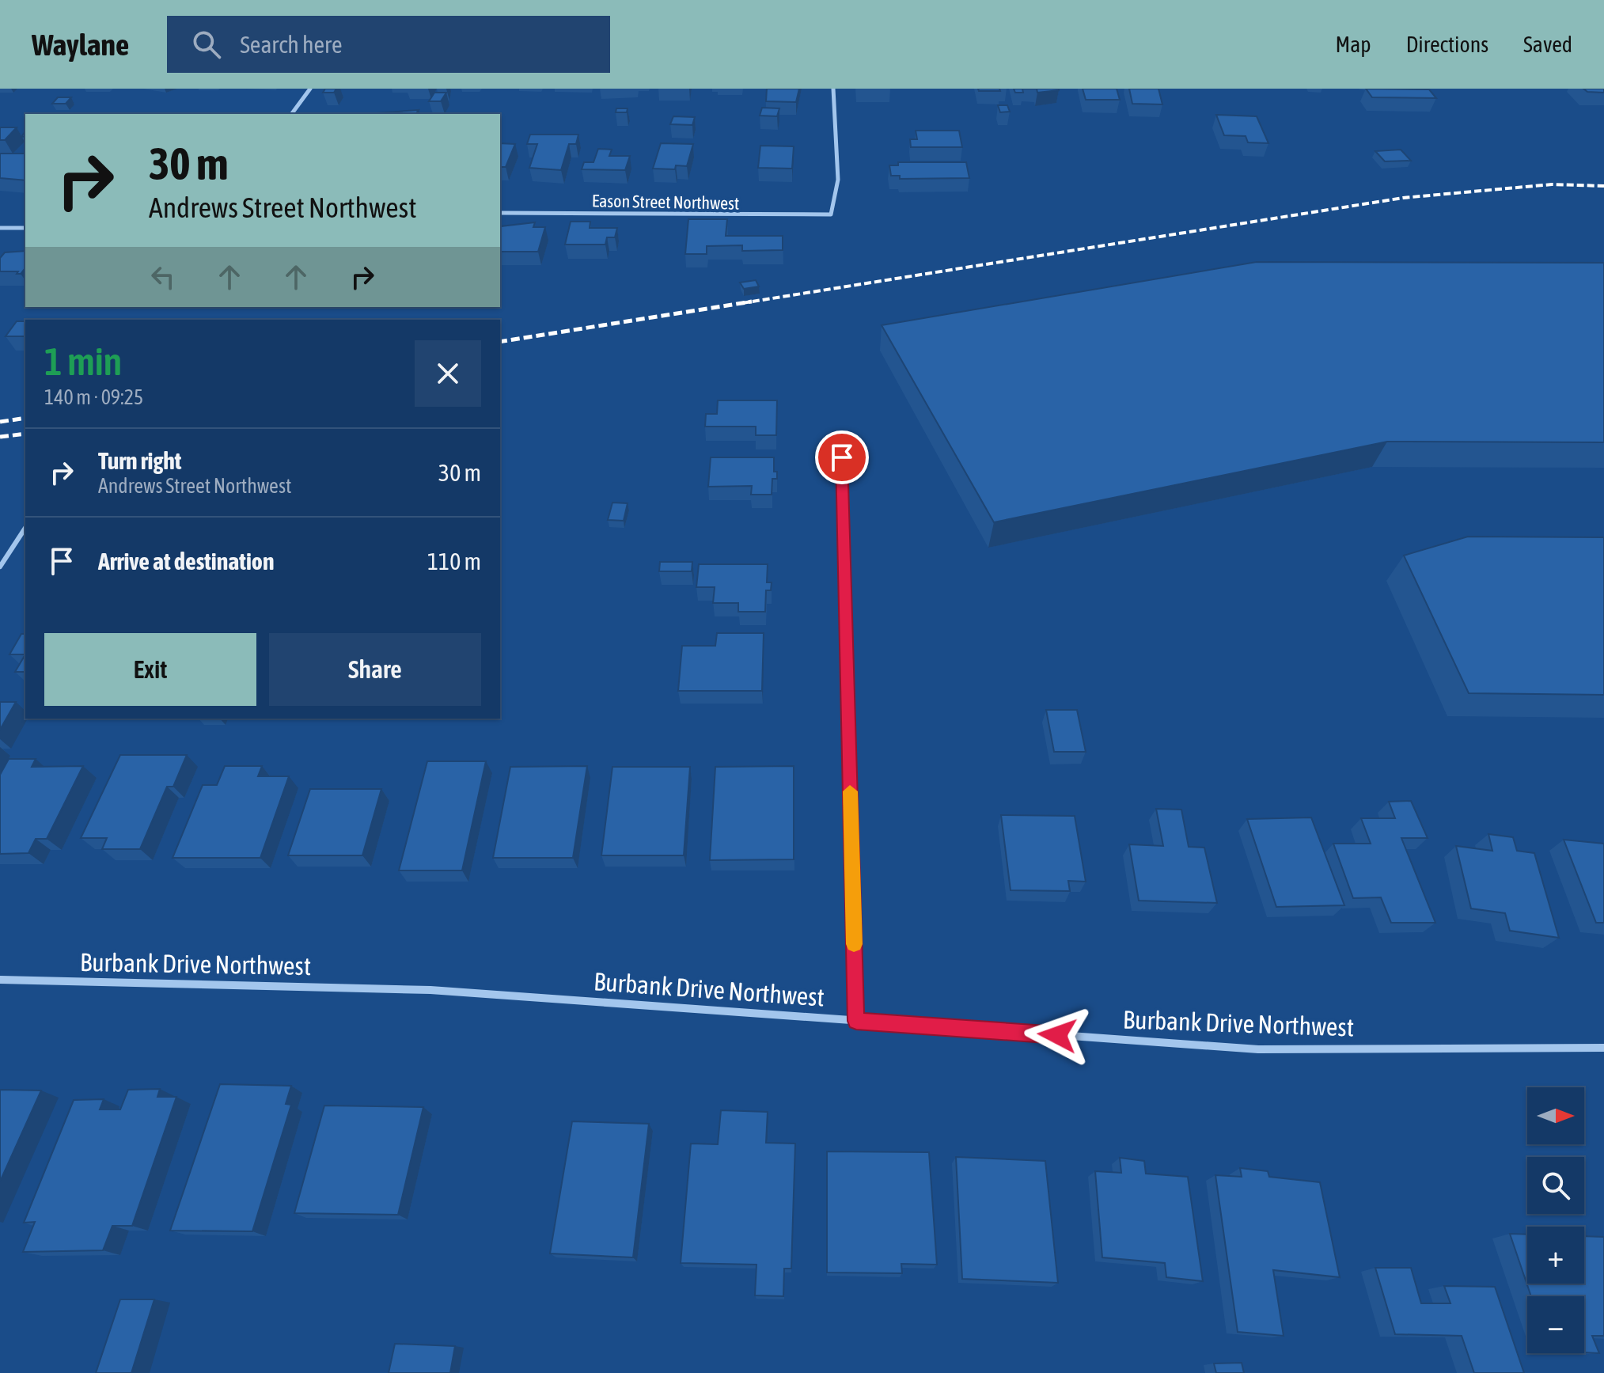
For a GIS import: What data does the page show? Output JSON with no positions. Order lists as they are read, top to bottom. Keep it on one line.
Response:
{"streets":{"street":["Eason Street Northwest","Burbank Drive Northwest"]},"north":"right","page":{"header":"Waylane","search":"Search here","nav":["Map","Directions","Saved"],"turn":["30 m","Andrews Street Northwest"],"heading":["1 min","140 m · 09:25"],"list":[{"name":"Turn right","note":"Andrews Street Northwest","value":"30 m"},{"name":"Arrive at destination","value":"110 m"}],"buttons":["Exit","Share"],"map_buttons":["+","−"]}}
